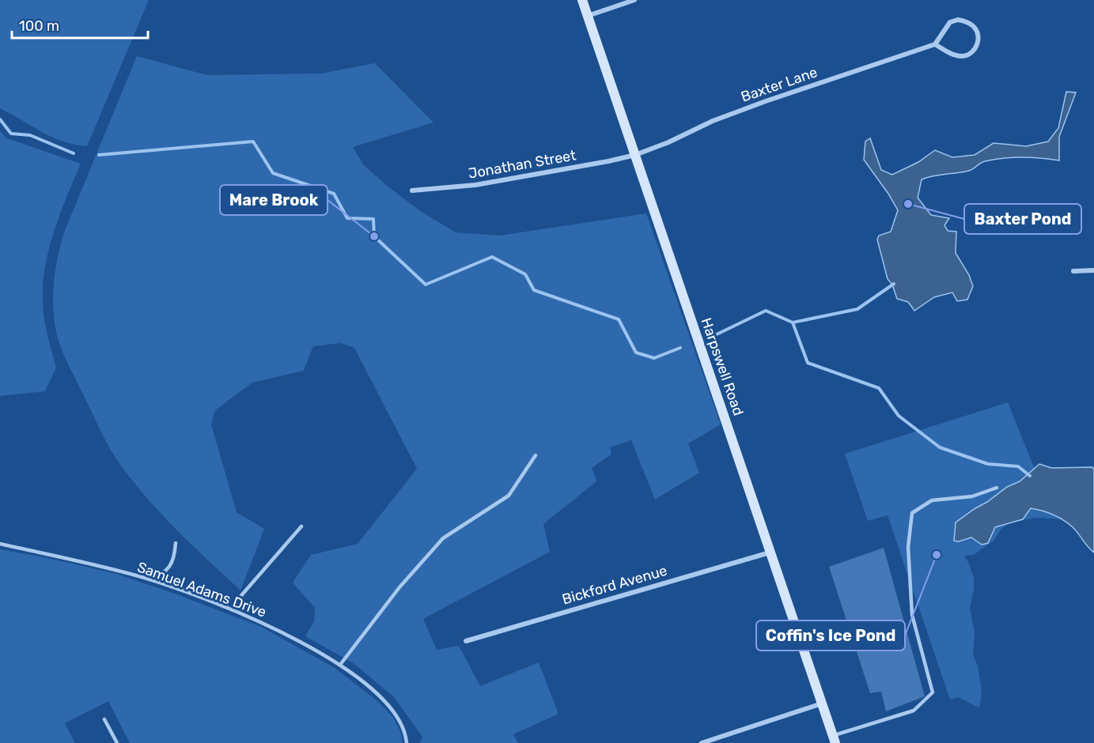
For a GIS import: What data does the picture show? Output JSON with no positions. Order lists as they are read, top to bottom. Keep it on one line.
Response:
{"streets":{"main road":["Harpswell Road"],"street":["Baxter Lane","Jonathan Street","Bickford Avenue"],"lane":["Samuel Adams Drive"]},"crossings":[["Baxter Lane","Jonathan Street"],["Baxter Lane","Harpswell Road"],["Jonathan Street","Harpswell Road"],["Harpswell Road","Bickford Avenue"]],"places":["Baxter Pond","Mare Brook","Coffin's Ice Pond"],"scale_bar":"100 m"}
